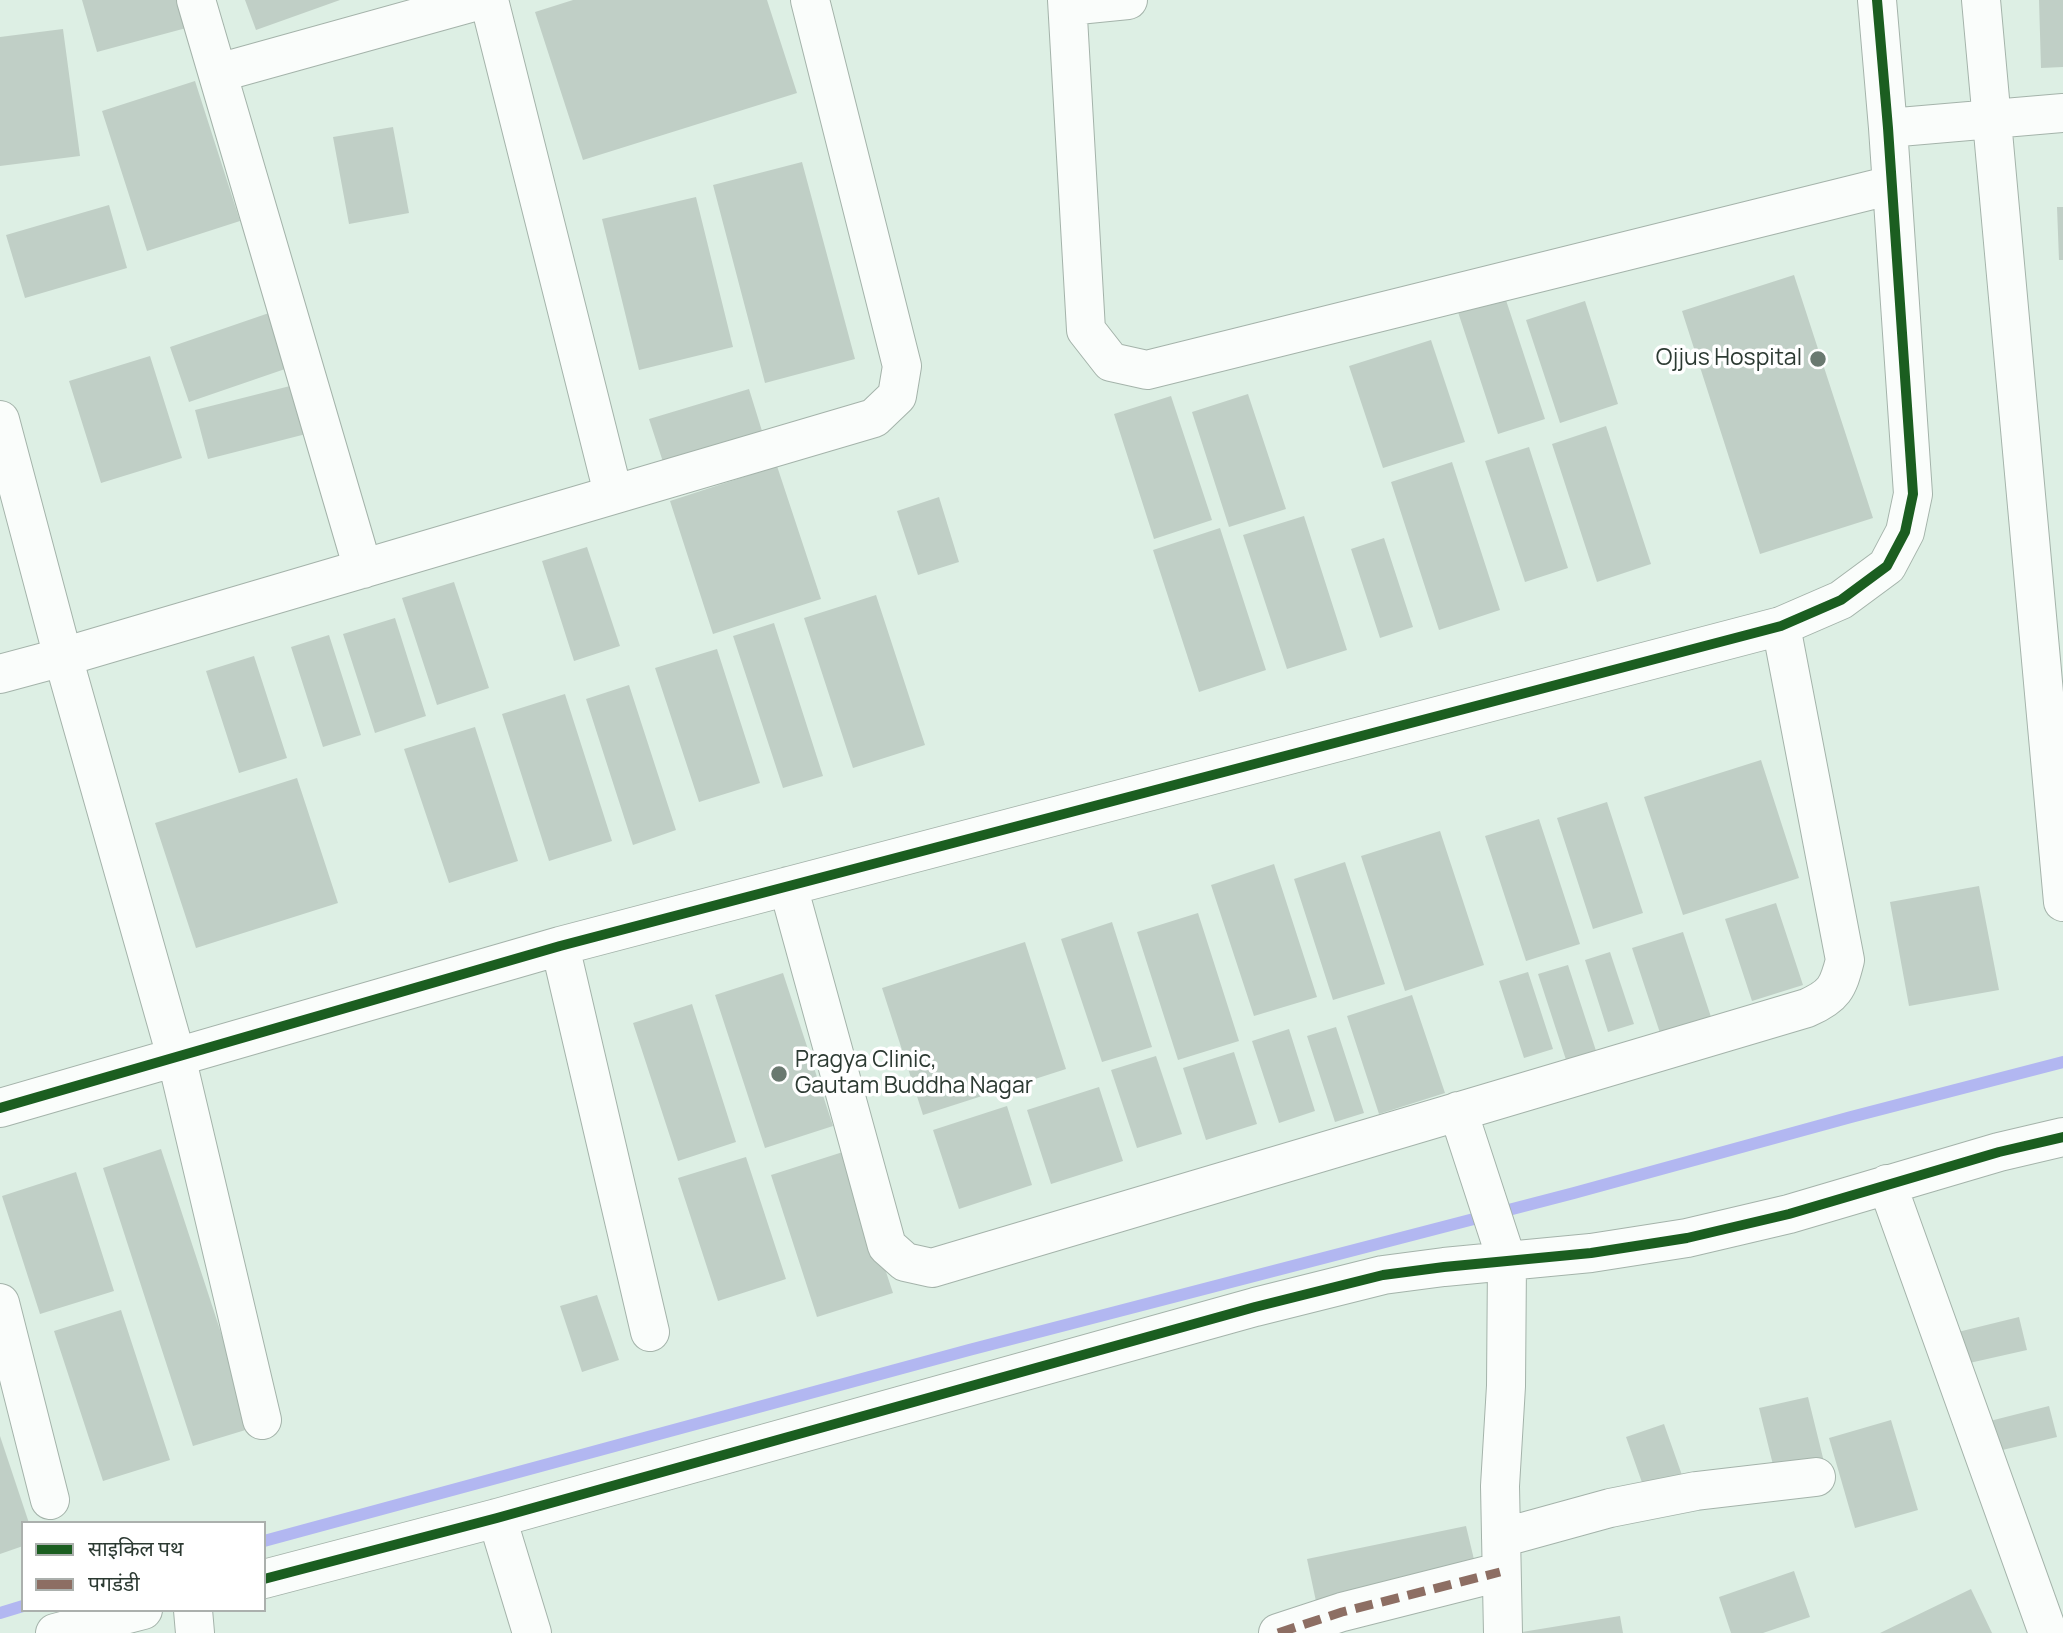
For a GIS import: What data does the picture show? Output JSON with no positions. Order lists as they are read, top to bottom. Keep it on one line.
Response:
{"places":["Ojjus Hospital","Pragya Clinic, Gautam Buddha Nagar"],"legend":["साइकिल पथ","पगडंडी"]}
